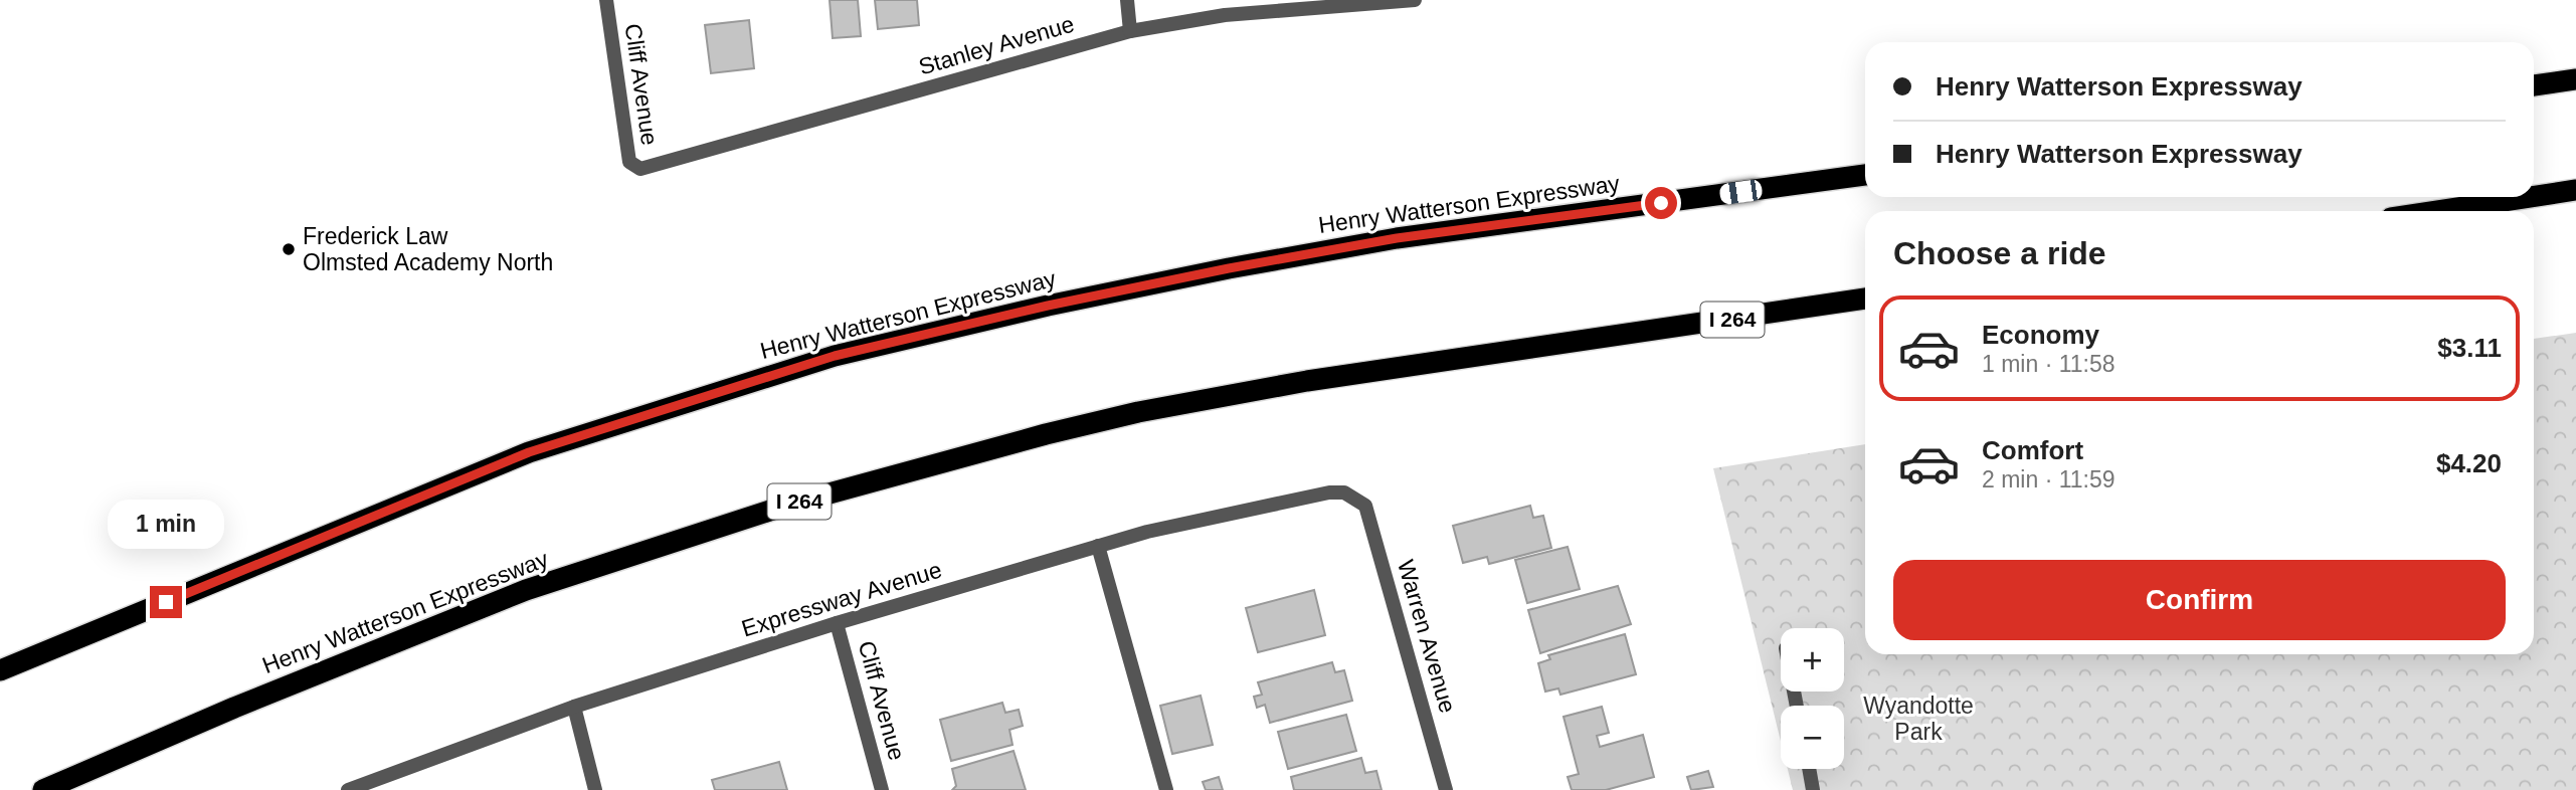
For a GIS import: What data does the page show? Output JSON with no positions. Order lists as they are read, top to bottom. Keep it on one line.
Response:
{"streets":{"highway":["Henry Watterson Expressway","I 264"],"street":["Stanley Avenue","Cliff Avenue","Expressway Avenue","Warren Avenue"]},"crossings":[["Stanley Avenue","Cliff Avenue"],["Cliff Avenue","Expressway Avenue"],["Expressway Avenue","Warren Avenue"]],"parks":["Wyandotte Park"],"places":["Frederick Law Olmsted Academy North"],"page":{"banner":["Henry Watterson Expressway","Henry Watterson Expressway"],"heading":"Choose a ride","list":[{"name":"Economy","note":"1 min · 11:58","value":"$3.11"},{"name":"Comfort","note":"2 min · 11:59","value":"$4.20"}],"bubble":"1 min","buttons":"Confirm","map_buttons":["+","−"]}}
